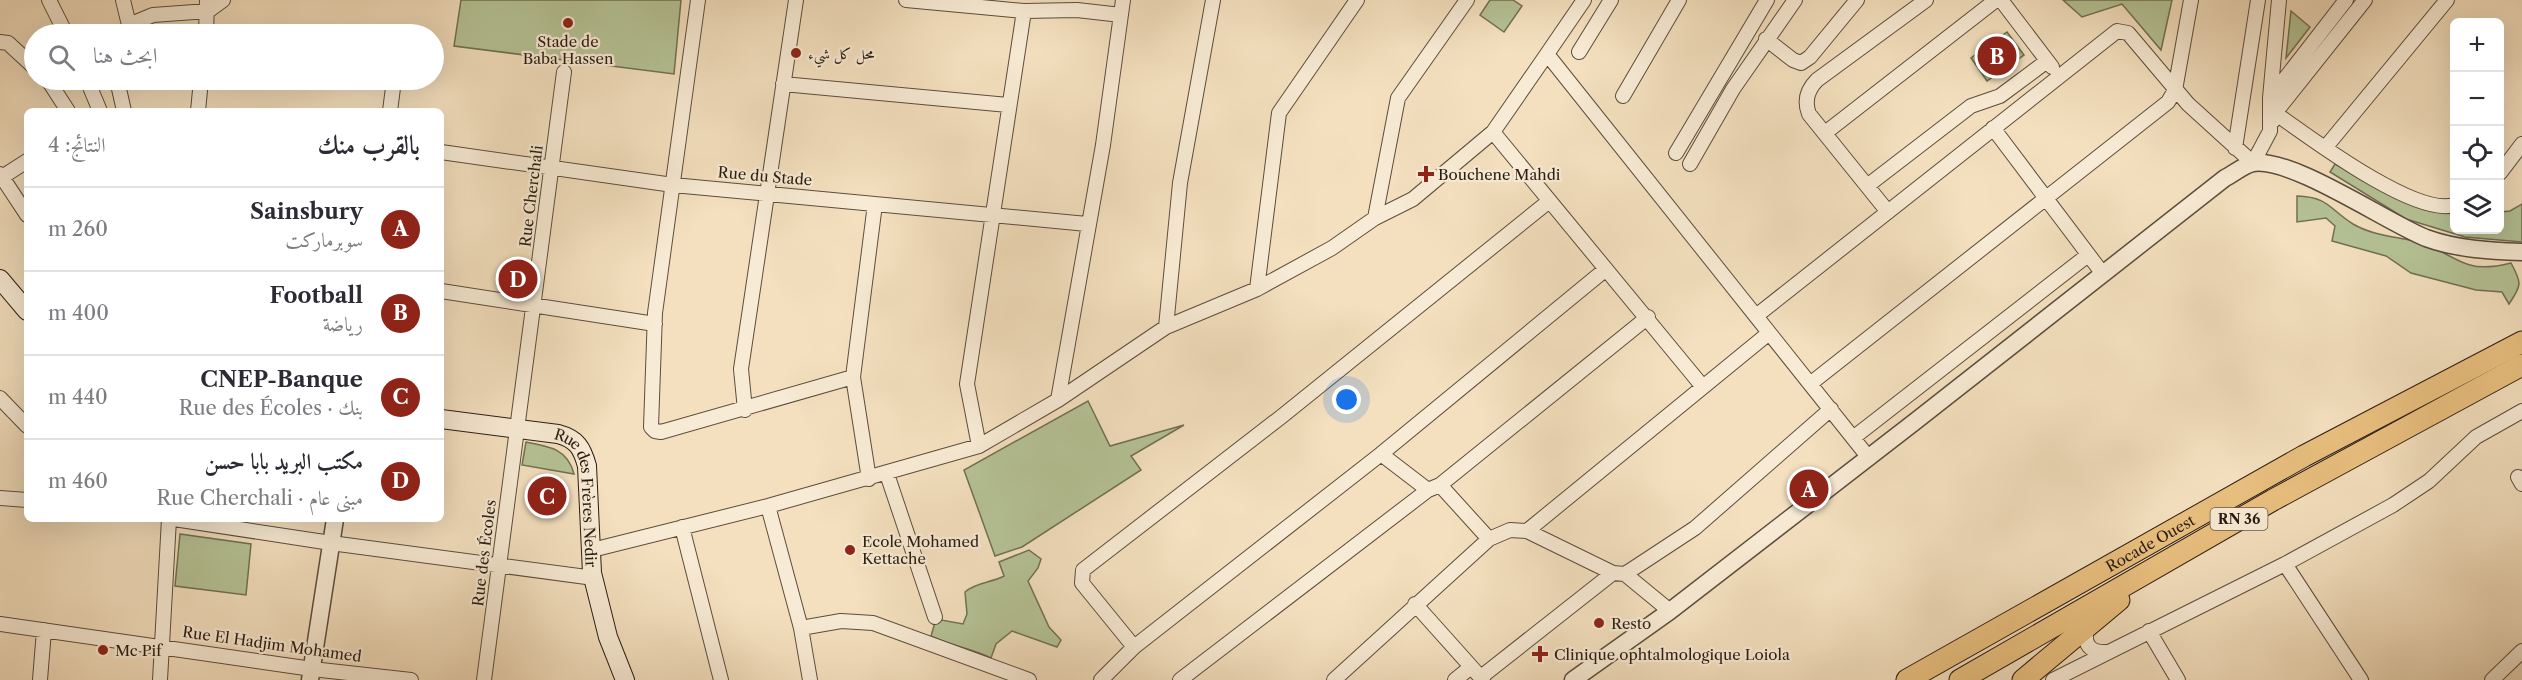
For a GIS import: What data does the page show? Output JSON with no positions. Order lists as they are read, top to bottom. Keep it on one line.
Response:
{"streets":{"highway":["RN 36","Rocade Ouest"],"main road":["Rue des Frères Nedir"],"street":["Rue du Stade","Rue Cherchali","Rue des Écoles","Rue El Hadjim Mohamed"]},"crossings":[["Rue du Stade","Rue Cherchali"],["Rue Cherchali","Rue des Frères Nedir"],["Rue Cherchali","Rue des Écoles"],["Rue des Frères Nedir","Rue des Écoles"]],"places":{"other":["Stade de Baba Hassen","محل كل شيء","Ecole Mohamed Kettache","Resto","Mc Pif"],"health":["Bouchene Mahdi","Clinique ophtalmologique Loiola"]},"page":{"map_buttons":["+","−"],"search":"ابحث هنا","pins":["B","D","A","C"],"heading":["بالقرب منك","النتائج: 4"],"list":[{"mark":"A","name":"Sainsbury","note":"سوبرماركت","value":"260 m"},{"mark":"B","name":"Football","note":"رياضة","value":"400 m"},{"mark":"C","name":"CNEP-Banque","note":"بنك · Rue des Écoles","value":"440 m"},{"mark":"D","name":"مكتب البريد بابا حسن","note":"مبنى عام · Rue Cherchali","value":"460 m"}]}}
